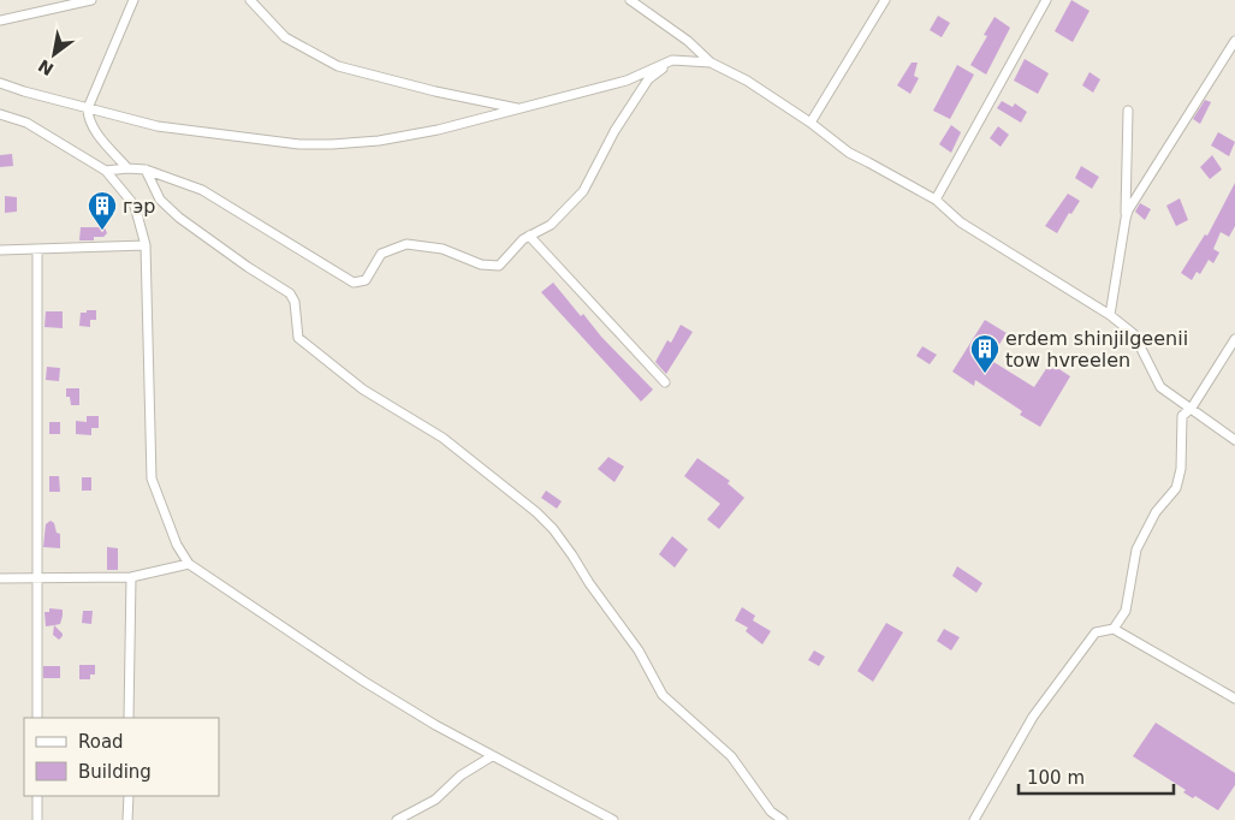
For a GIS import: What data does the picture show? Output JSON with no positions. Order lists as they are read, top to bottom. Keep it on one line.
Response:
{"places":{"building":["гэр","erdem shinjilgeenii tow hvreelen"]},"legend":["Road","Building"],"scale_bar":"100 m","north":"bottom left"}
